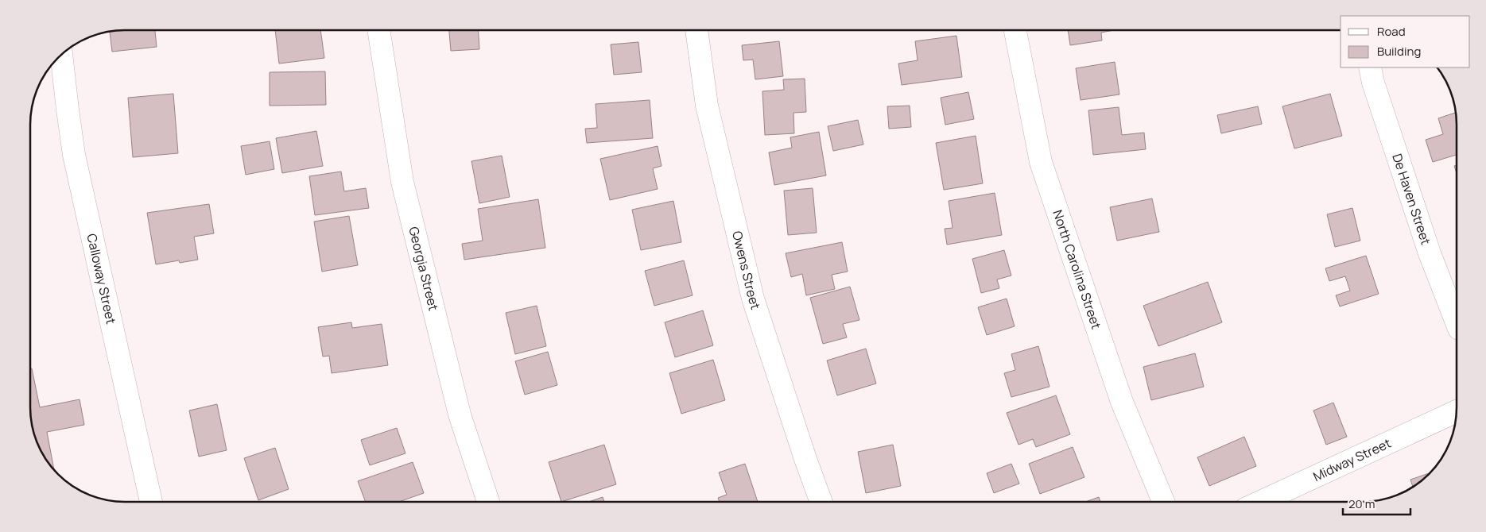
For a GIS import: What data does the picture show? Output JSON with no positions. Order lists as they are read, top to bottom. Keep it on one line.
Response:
{"streets":{"street":["De Haven Street","Georgia Street","Owens Street","North Carolina Street","Calloway Street","Midway Street"]},"legend":["Road","Building"],"scale_bar":"20 m"}
